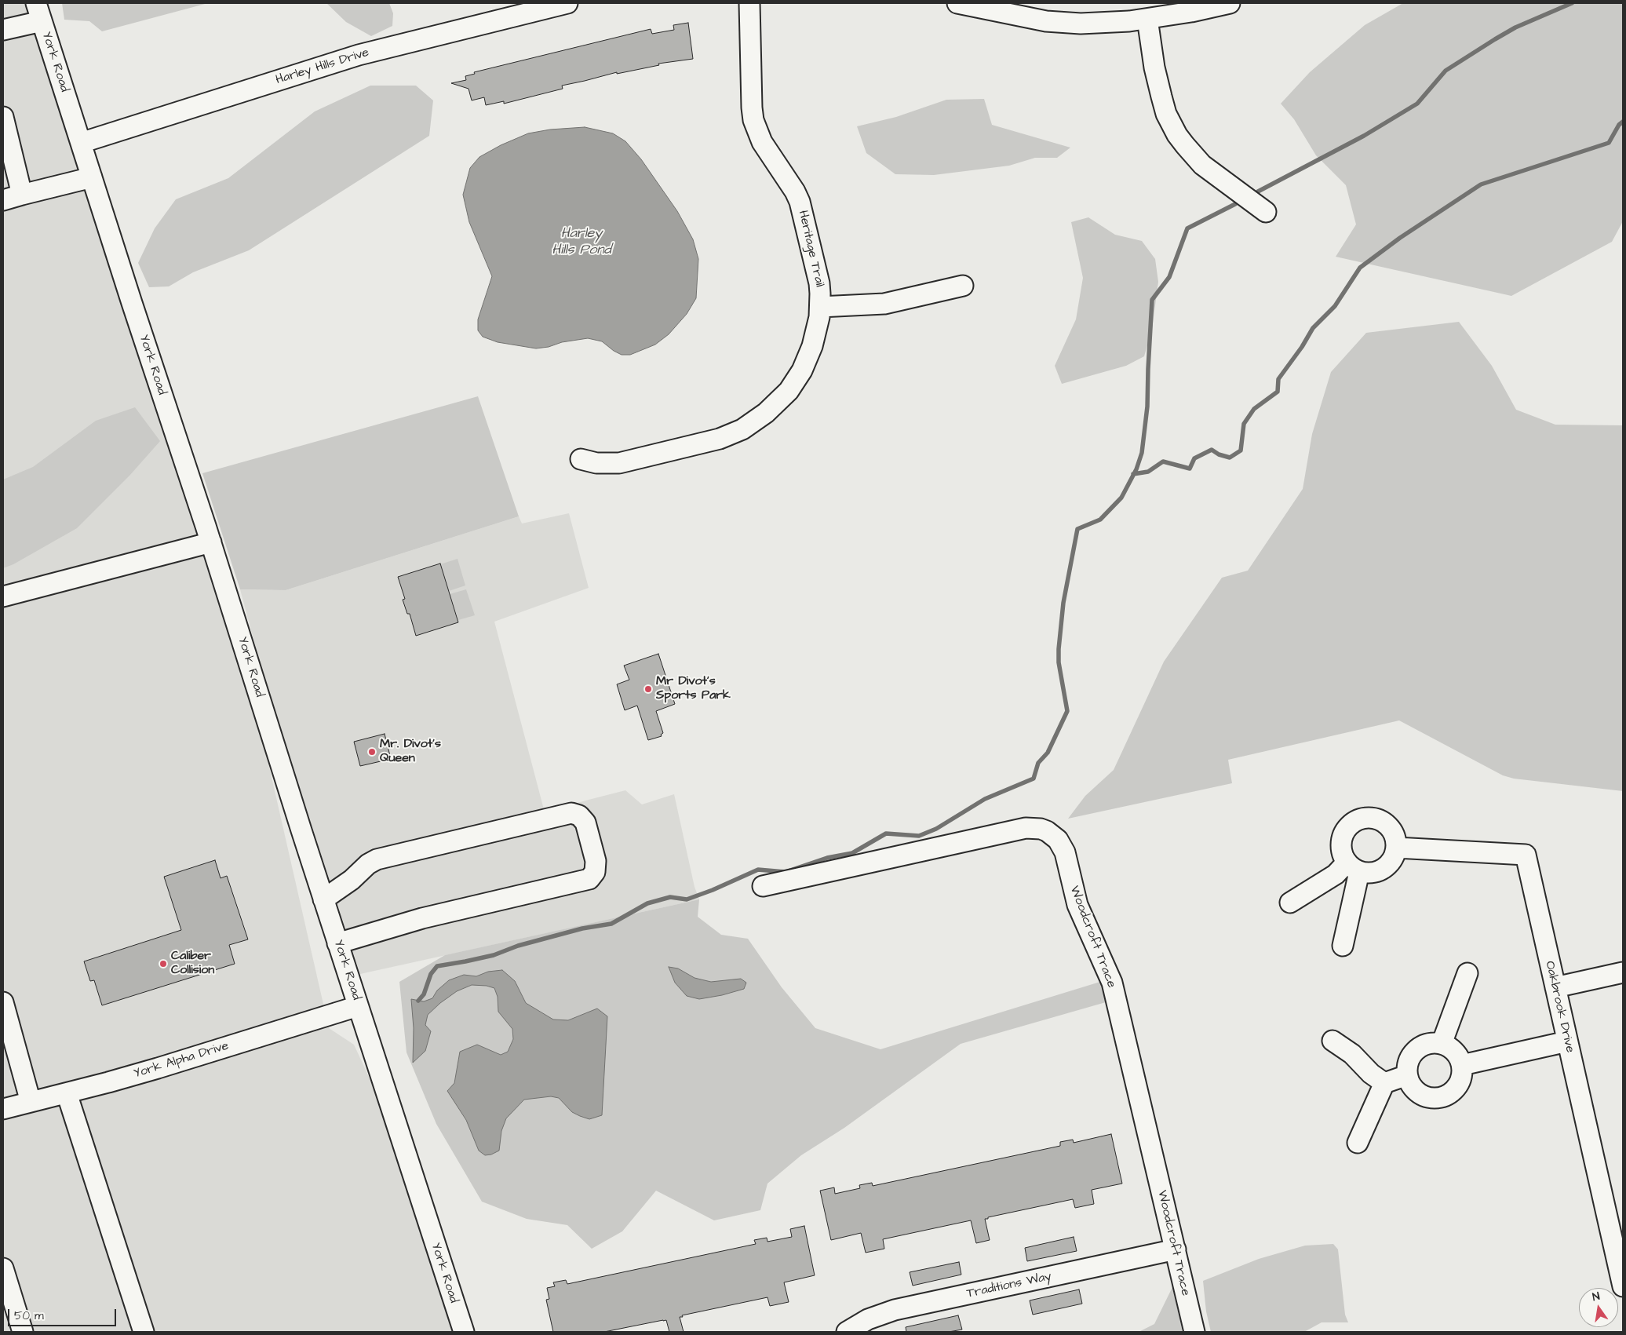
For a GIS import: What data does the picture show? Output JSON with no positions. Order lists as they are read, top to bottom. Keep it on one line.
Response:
{"streets":{"street":["York Road","Harley Hills Drive","Heritage Trail","Woodcroft Trace","Oakbrook Drive","York Alpha Drive","Traditions Way"]},"crossings":[["York Road","Harley Hills Drive"],["York Road","York Alpha Drive"],["Woodcroft Trace","Traditions Way"]],"water":["Harley Hills Pond"],"places":["Mr Divot's Sports Park","Mr. Divot's Queen","Caliber Collision"],"scale_bar":"50 m","north":"top"}
